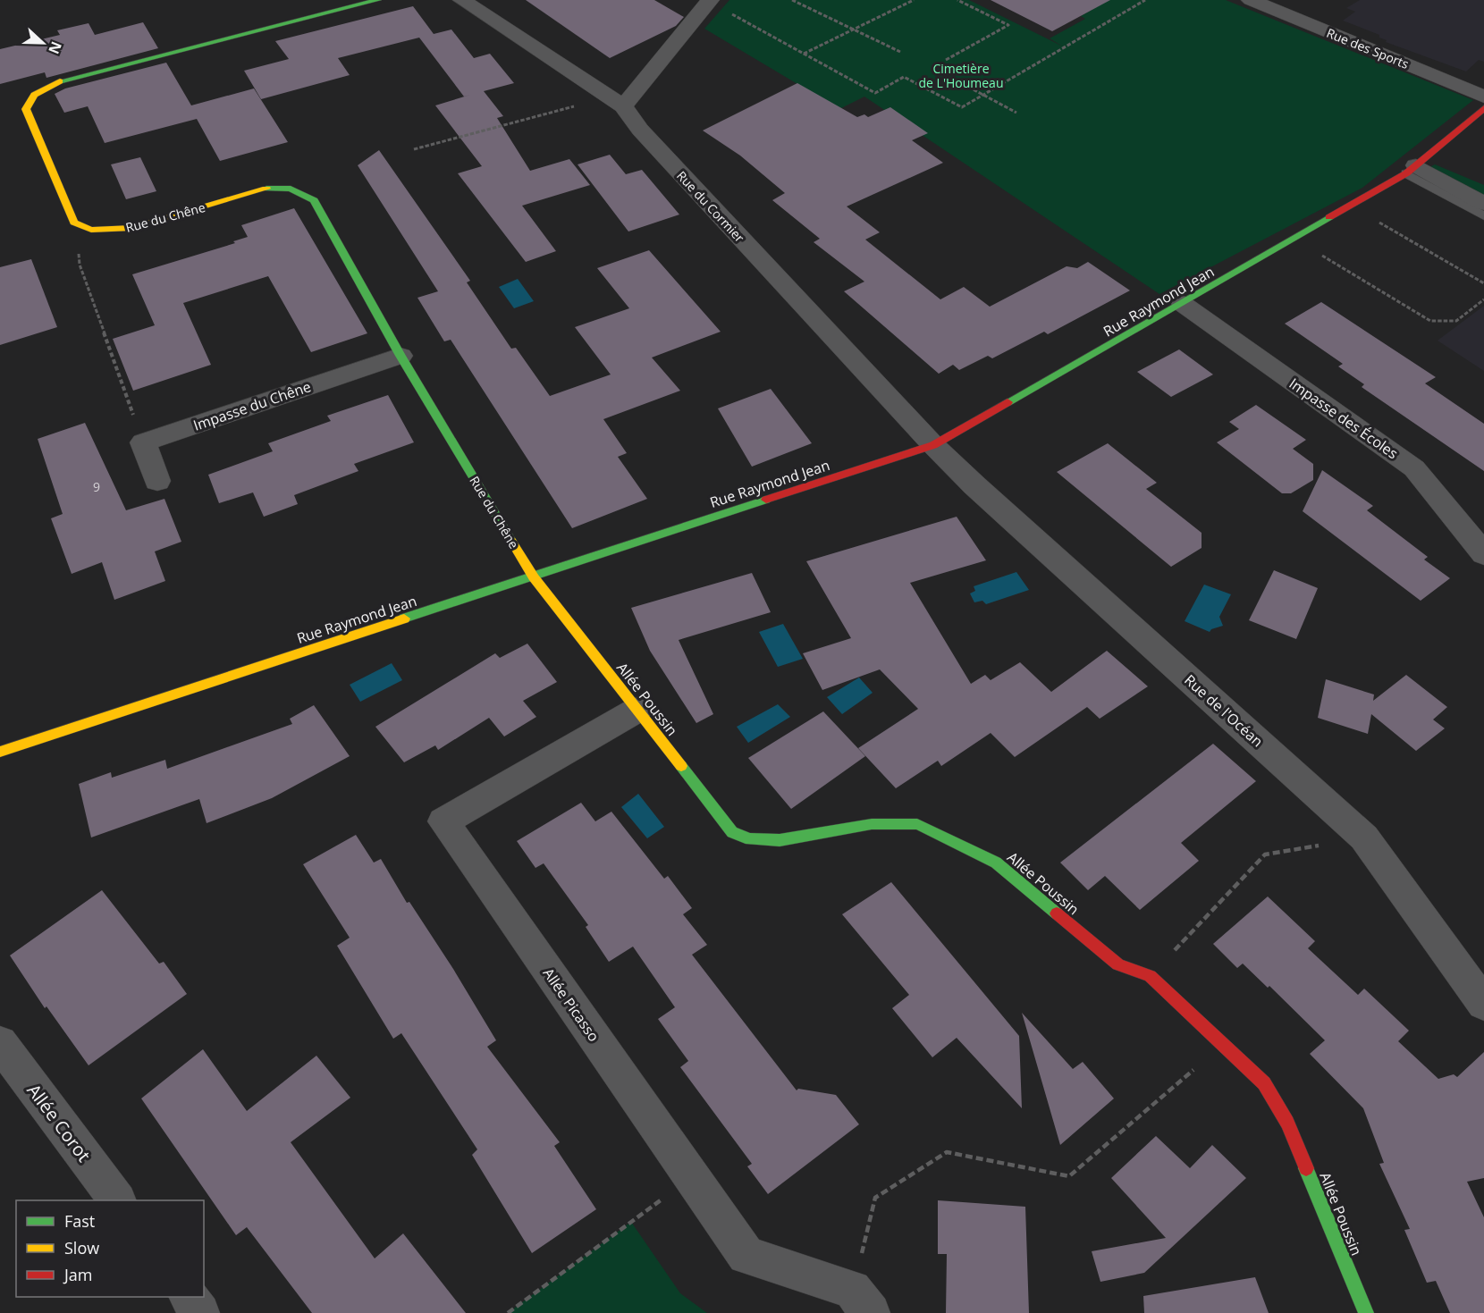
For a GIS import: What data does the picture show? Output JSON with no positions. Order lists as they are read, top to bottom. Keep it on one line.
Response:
{"streets":{"street":["Rue des Sports","Rue du Cormier","Rue du Chêne","Rue Raymond Jean","Impasse du Chêne","Impasse des Écoles","Allée Poussin","Rue de l'Océan","Allée Picasso","Allée Corot"]},"crossings":[["Rue du Cormier","Rue Raymond Jean"],["Rue du Cormier","Rue de l'Océan"],["Rue du Chêne","Rue Raymond Jean"],["Rue du Chêne","Impasse du Chêne"],["Rue du Chêne","Allée Poussin"],["Rue Raymond Jean","Impasse des Écoles"],["Rue Raymond Jean","Allée Poussin"],["Rue Raymond Jean","Rue de l'Océan"],["Allée Poussin","Allée Picasso"]],"parks":["Cimetière de L'Houmeau"],"house_numbers":["9"],"legend":["Fast","Slow","Jam"],"north":"right"}
